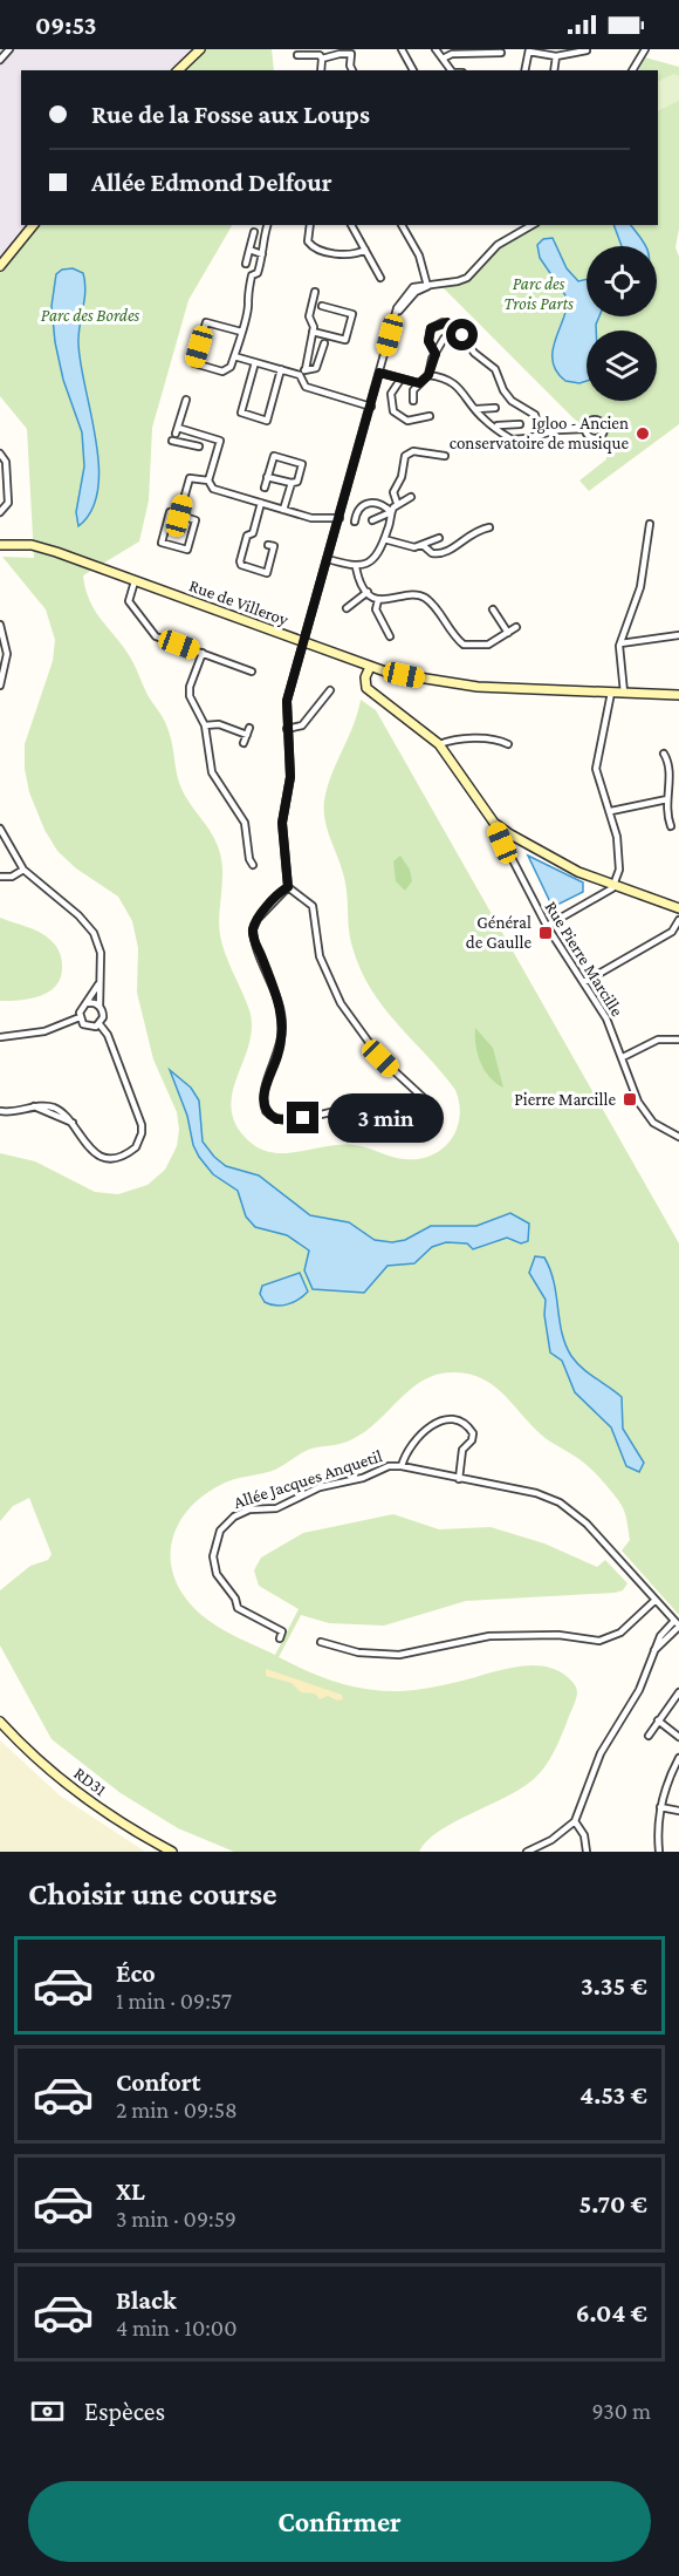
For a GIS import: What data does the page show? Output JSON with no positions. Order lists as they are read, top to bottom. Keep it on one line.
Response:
{"streets":{"street":["Rue de Villeroy","Rue Pierre Marcille","Allée Jacques Anquetil","RD31"]},"parks":["Parc des Trois Parts","Parc des Bordes"],"places":{"other":["Igloo - Ancien conservatoire de musique"],"transit":["Général de Gaulle","Pierre Marcille"]},"page":{"status":"09:53","banner":["Rue de la Fosse aux Loups","Allée Edmond Delfour"],"bubble":"3 min","heading":"Choisir une course","list":[{"name":"Éco","note":"1 min · 09:57","value":"3.35 €"},{"name":"Confort","note":"2 min · 09:58","value":"4.53 €"},{"name":"XL","note":"3 min · 09:59","value":"5.70 €"},{"name":"Black","note":"4 min · 10:00","value":"6.04 €"}],"pay":["Espèces","930 m"],"buttons":"Confirmer"}}
